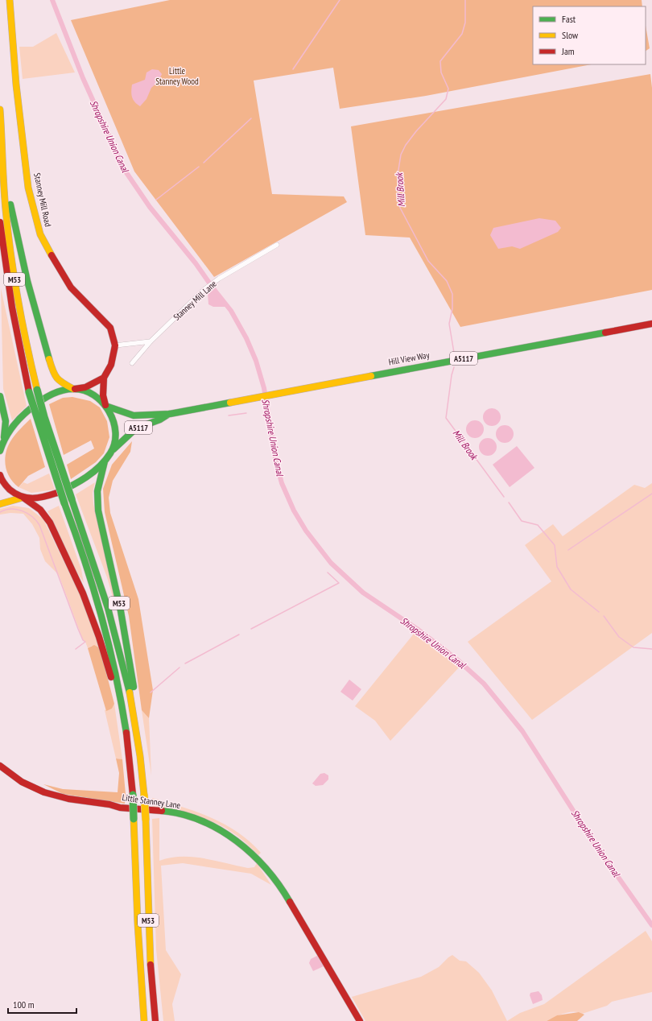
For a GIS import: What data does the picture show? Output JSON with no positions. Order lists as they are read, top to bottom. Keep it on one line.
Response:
{"streets":{"main road":["Stanney Mill Road","M53","Hill View Way","A5117","Little Stanney Lane"],"street":["Stanney Mill Lane"]},"crossings":[["Stanney Mill Road","Hill View Way"],["M53","Hill View Way"]],"water":["Shropshire Union Canal","Mill Brook"],"parks":["Little Stanney Wood"],"legend":["Fast","Slow","Jam"],"scale_bar":"100 m"}
